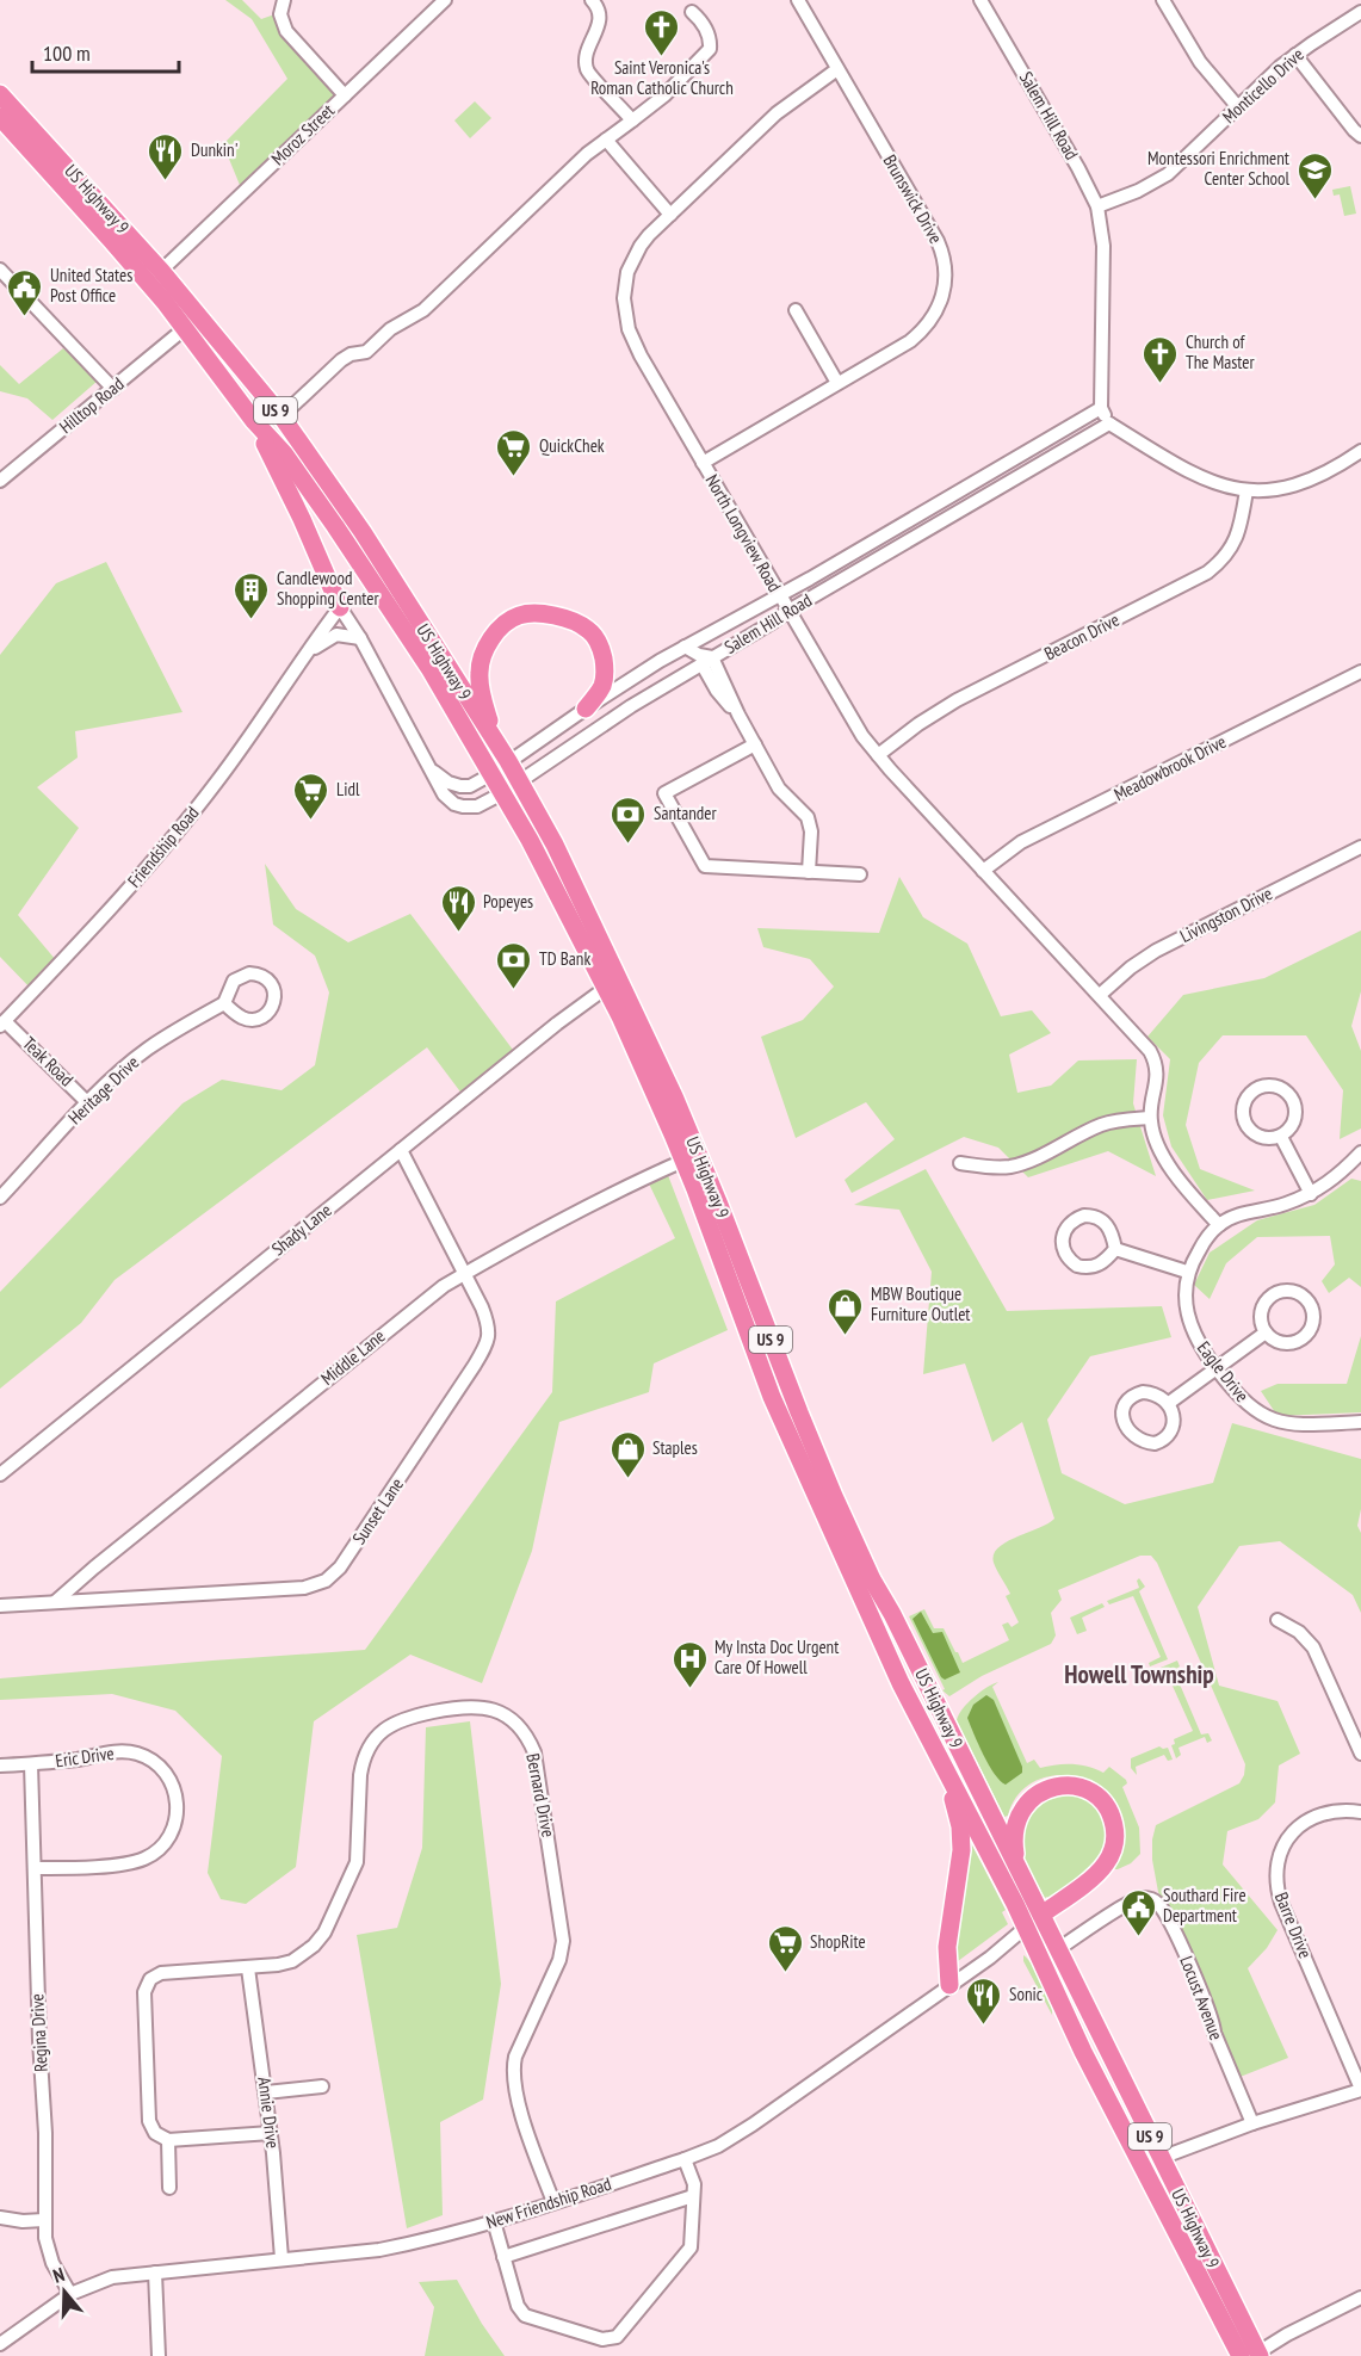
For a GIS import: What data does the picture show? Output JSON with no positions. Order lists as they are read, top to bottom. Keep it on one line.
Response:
{"streets":{"highway":["US Highway 9","US 9"],"street":["Monticello Drive","Salem Hill Road","Moroz Street","Brunswick Drive","Hilltop Road","North Longview Road","Beacon Drive","Meadowbrook Drive","Friendship Road","Livingston Drive","Teak Road","Heritage Drive","Shady Lane","Middle Lane","Eagle Drive","Sunset Lane","Eric Drive","Bernard Drive","Barre Drive","Locust Avenue","Regina Drive","Annie Drive","New Friendship Road"]},"crossings":[["Monticello Drive","Salem Hill Road"],["Salem Hill Road","US Highway 9"],["Salem Hill Road","North Longview Road"],["Salem Hill Road","Friendship Road"],["Moroz Street","US Highway 9"],["US Highway 9","Hilltop Road"],["US Highway 9","Shady Lane"],["US Highway 9","Middle Lane"],["US Highway 9","Locust Avenue"],["US Highway 9","New Friendship Road"],["Brunswick Drive","North Longview Road"],["North Longview Road","Beacon Drive"],["North Longview Road","Meadowbrook Drive"],["North Longview Road","Livingston Drive"],["Friendship Road","Teak Road"],["Teak Road","Heritage Drive"],["Shady Lane","Sunset Lane"],["Middle Lane","Sunset Lane"],["Eric Drive","Regina Drive"],["Bernard Drive","Annie Drive"],["Bernard Drive","New Friendship Road"],["Regina Drive","New Friendship Road"],["Annie Drive","New Friendship Road"]],"districts":["Howell Township"],"places":{"church":["Saint Veronica's Roman Catholic Church","Church of The Master"],"restaurant":["Dunkin'","Popeyes","Sonic"],"school or university":["Montessori Enrichment Center School"],"public building":["United States Post Office","Southard Fire Department"],"supermarket":["QuickChek","Lidl","ShopRite"],"building":["Candlewood Shopping Center"],"bank":["Santander","TD Bank"],"shop":["MBW Boutique Furniture Outlet","Staples"],"hospital":["My Insta Doc Urgent Care Of Howell"]},"scale_bar":"100 m","north":"top"}
